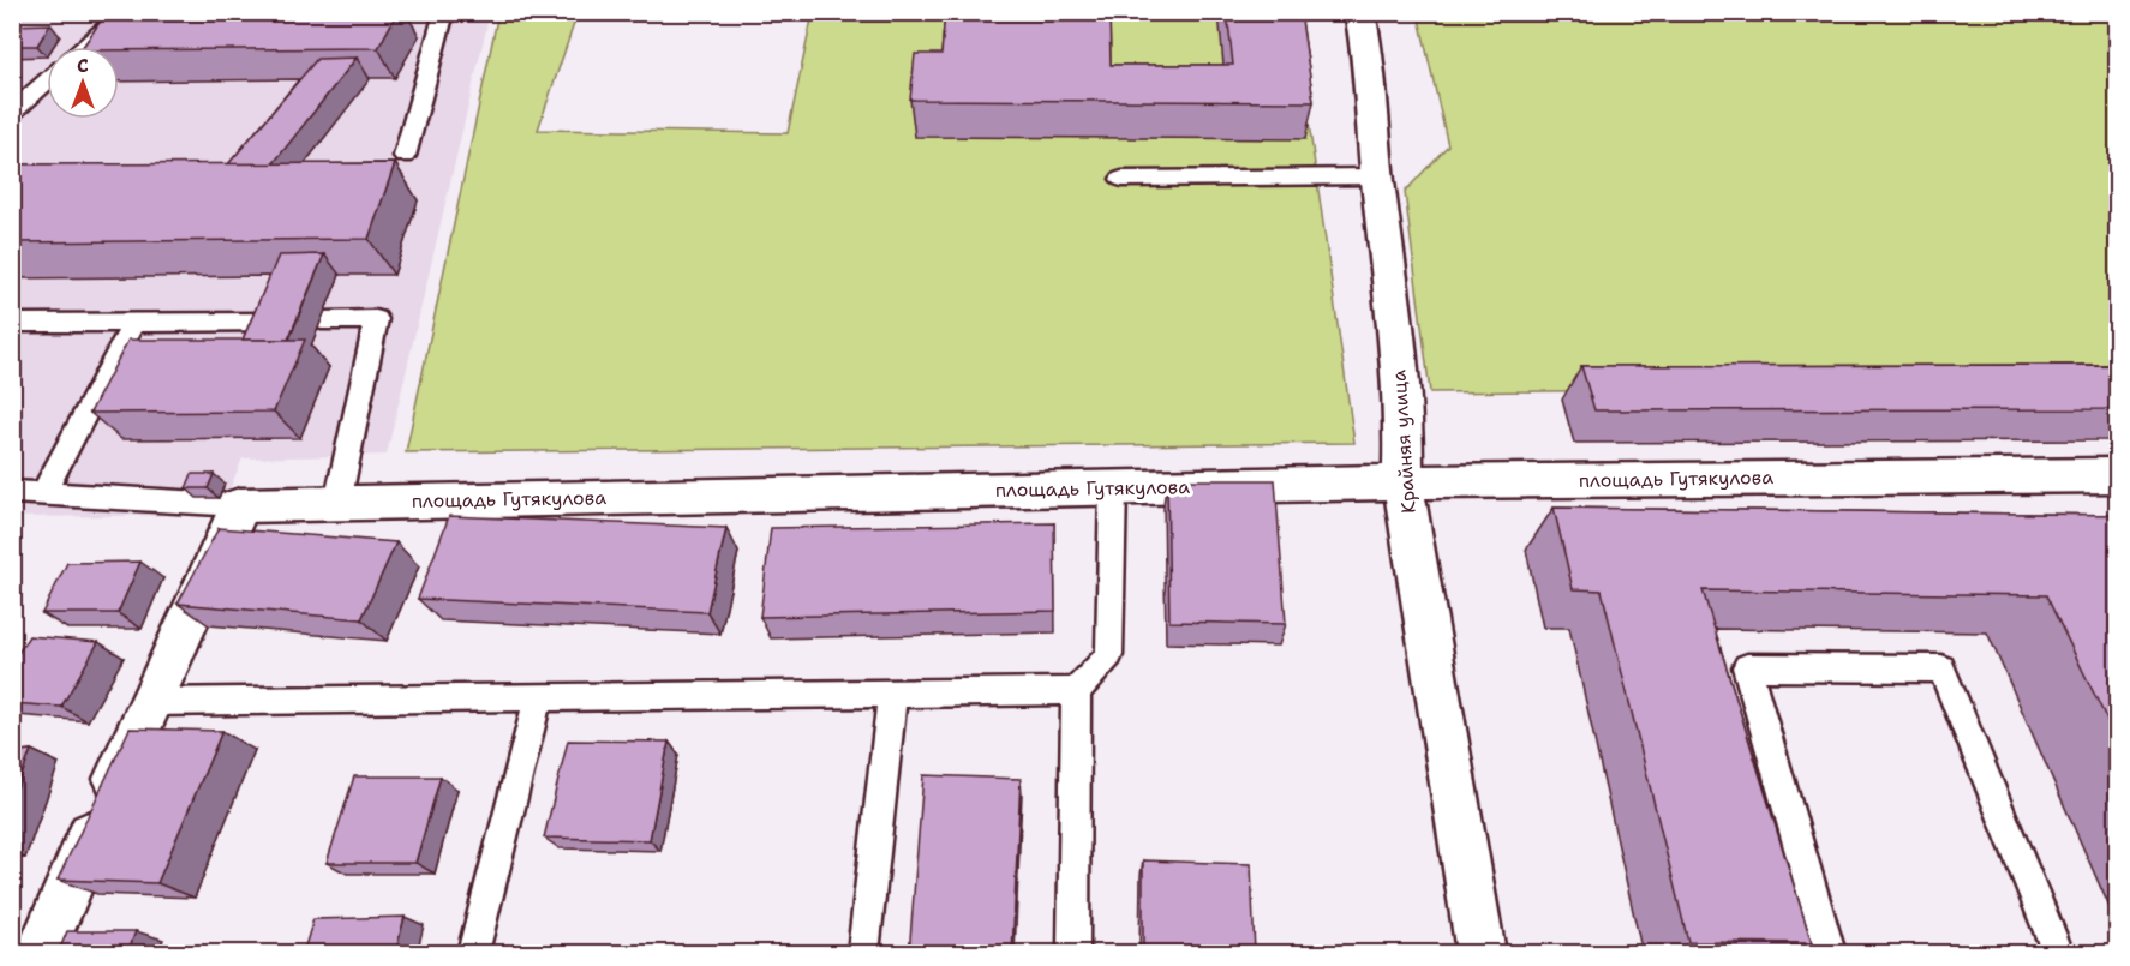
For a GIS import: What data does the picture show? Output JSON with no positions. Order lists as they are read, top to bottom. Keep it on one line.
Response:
{"streets":{"street":["Крайняя улица","площадь Гутякулова"]},"crossings":[["Крайняя улица","площадь Гутякулова"]],"north":"top"}
